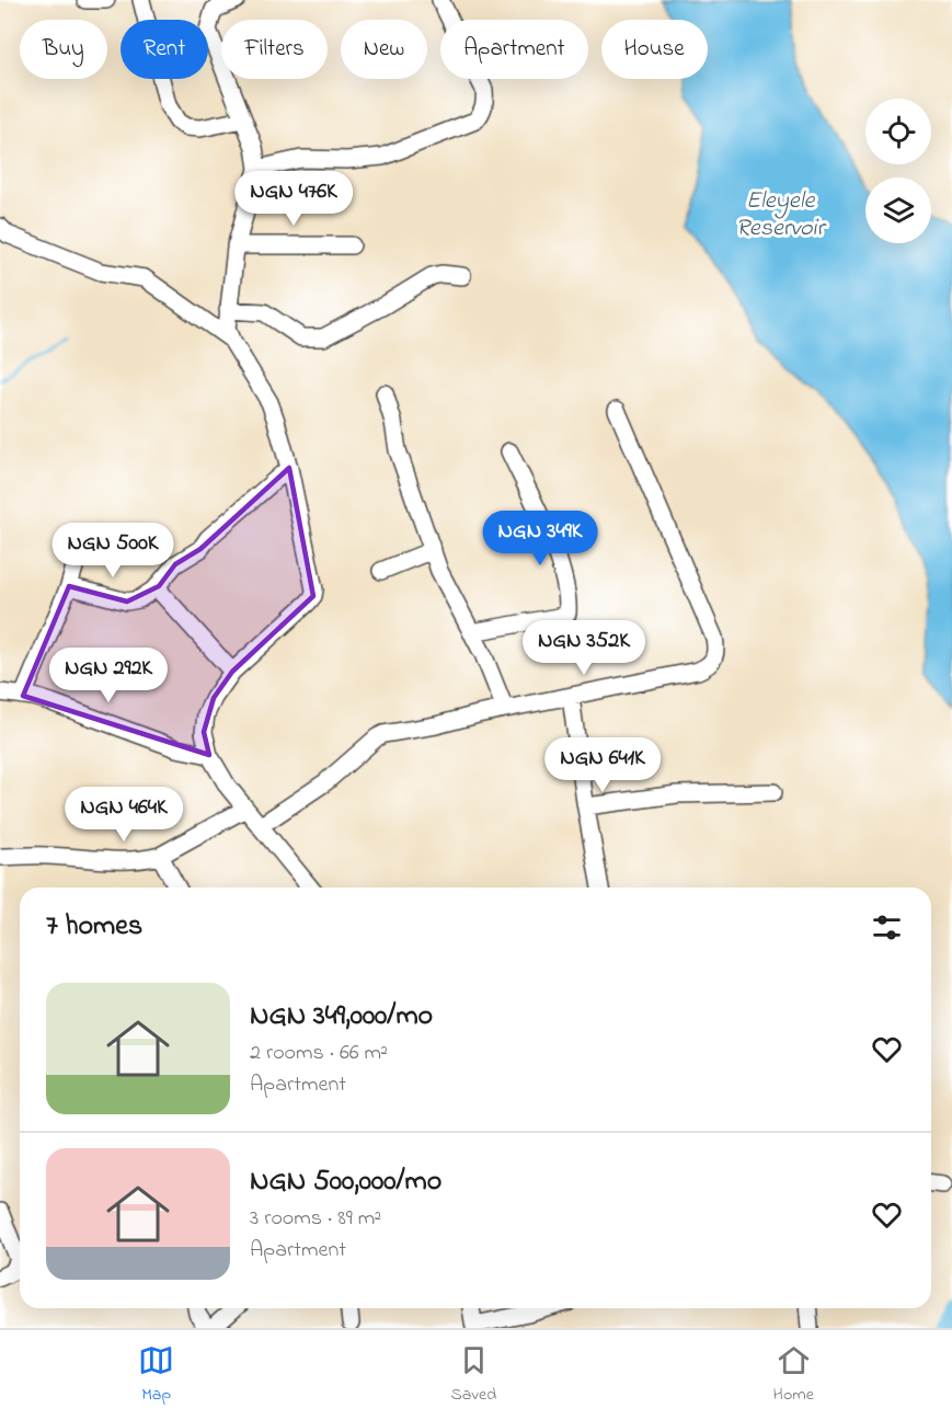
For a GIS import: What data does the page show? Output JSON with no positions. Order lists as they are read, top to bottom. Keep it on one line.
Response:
{"water":["Eleyele Reservoir"],"page":{"chip":["Buy","Rent","Filters","New","Apartment","House"],"price":["NGN 476K","NGN 349K","NGN 500K","NGN 352K","NGN 292K","NGN 641K","NGN 464K"],"heading":"7 homes","list":[{"name":"NGN 349,000/mo","note":"2 rooms · 66 m² · Apartment"},{"name":"NGN 500,000/mo","note":"3 rooms · 89 m² · Apartment"}],"tabs":["Map","Saved","Home"]}}
